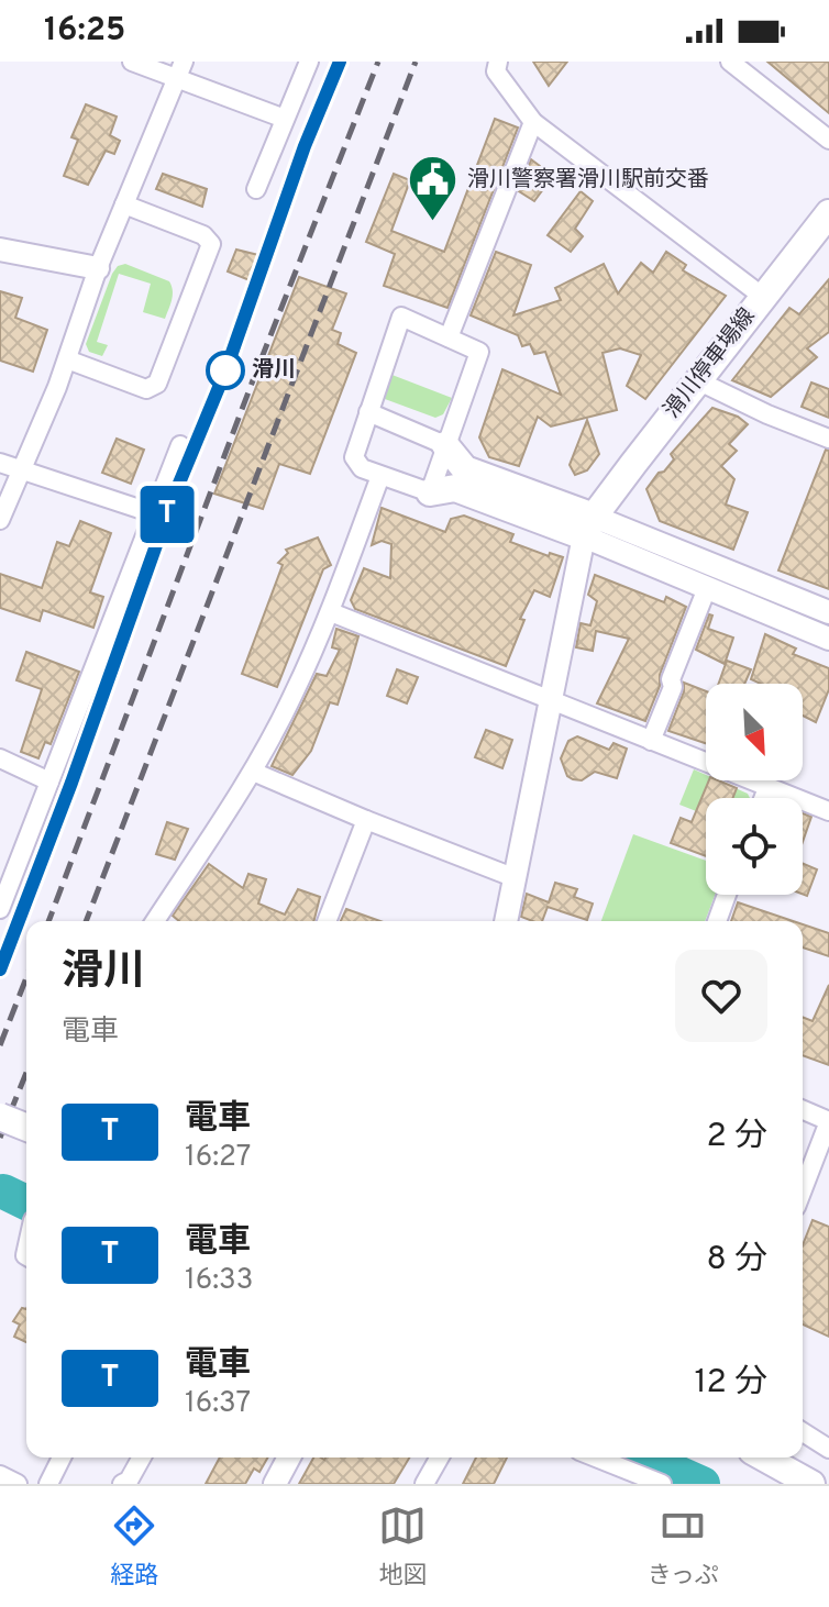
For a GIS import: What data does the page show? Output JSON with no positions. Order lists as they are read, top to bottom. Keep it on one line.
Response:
{"streets":{"main road":["滑川停車場線"]},"places":{"public building":["滑川警察署滑川駅前交番"],"other":["滑川"]},"north":"bottom right","page":{"status":"16:25","on_map":"T","heading":["滑川","電車"],"list":[{"mark":"T","name":"電車","note":"16:27","value":"2 分"},{"mark":"T","name":"電車","note":"16:33","value":"8 分"},{"mark":"T","name":"電車","note":"16:37","value":"12 分"}],"tabs":["経路","地図","きっぷ"]}}
